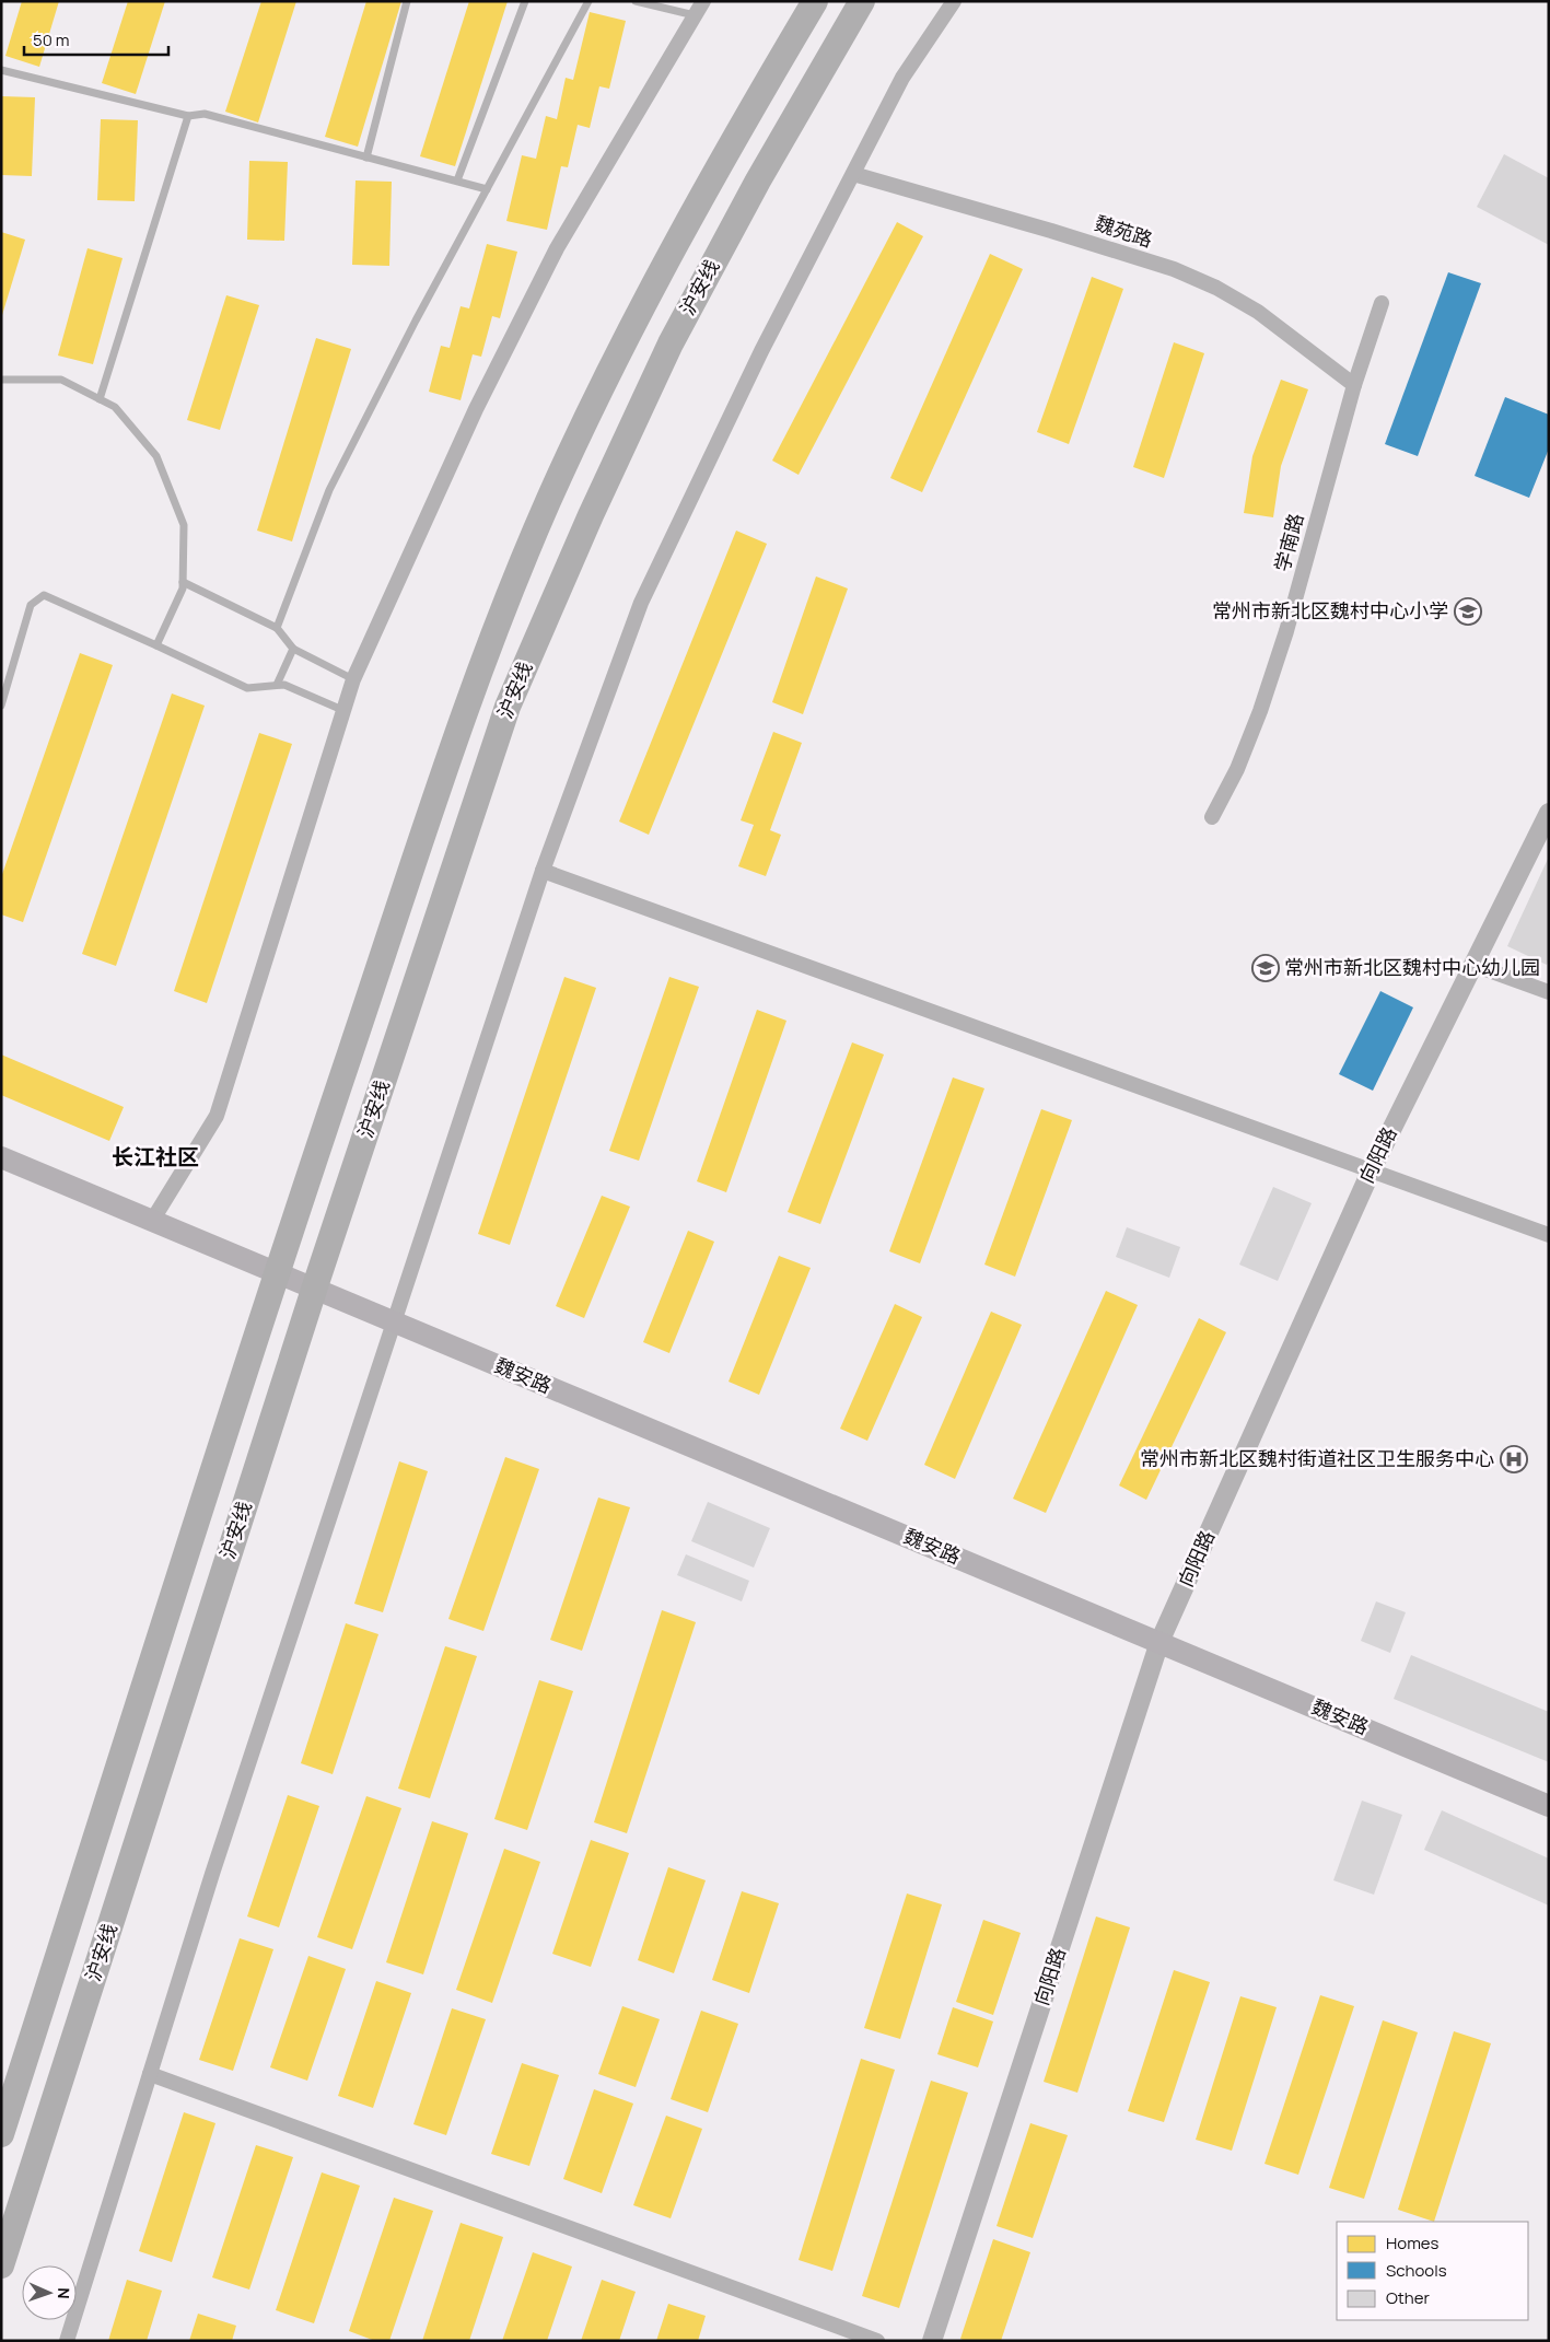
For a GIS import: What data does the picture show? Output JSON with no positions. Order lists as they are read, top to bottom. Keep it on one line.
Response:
{"streets":{"highway":["沪安线"],"main road":["魏安路"],"street":["魏苑路","学南路","向阳路"]},"crossings":[["魏苑路","学南路"],["沪安线","魏安路"],["向阳路","魏安路"]],"districts":["长江社区"],"places":{"school or university":["常州市新北区魏村中心小学","常州市新北区魏村中心幼儿园"],"hospital":["常州市新北区魏村街道社区卫生服务中心"]},"legend":["Homes","Schools","Other"],"scale_bar":"50 m","north":"right"}
